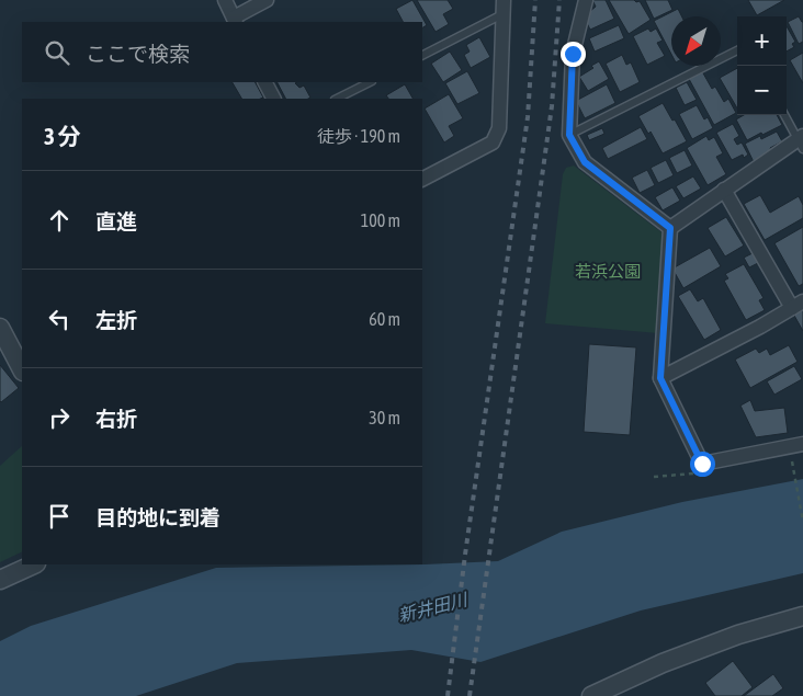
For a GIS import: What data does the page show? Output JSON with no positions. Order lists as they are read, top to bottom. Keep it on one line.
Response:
{"water":["新井田川"],"parks":["若浜公園"],"north":"bottom left","page":{"map_buttons":["+","−"],"search":"ここで検索","heading":["3 分","徒歩 · 190 m"],"list":[["直進","100 m"],["左折","60 m"],["右折","30 m"],"目的地に到着"]}}
